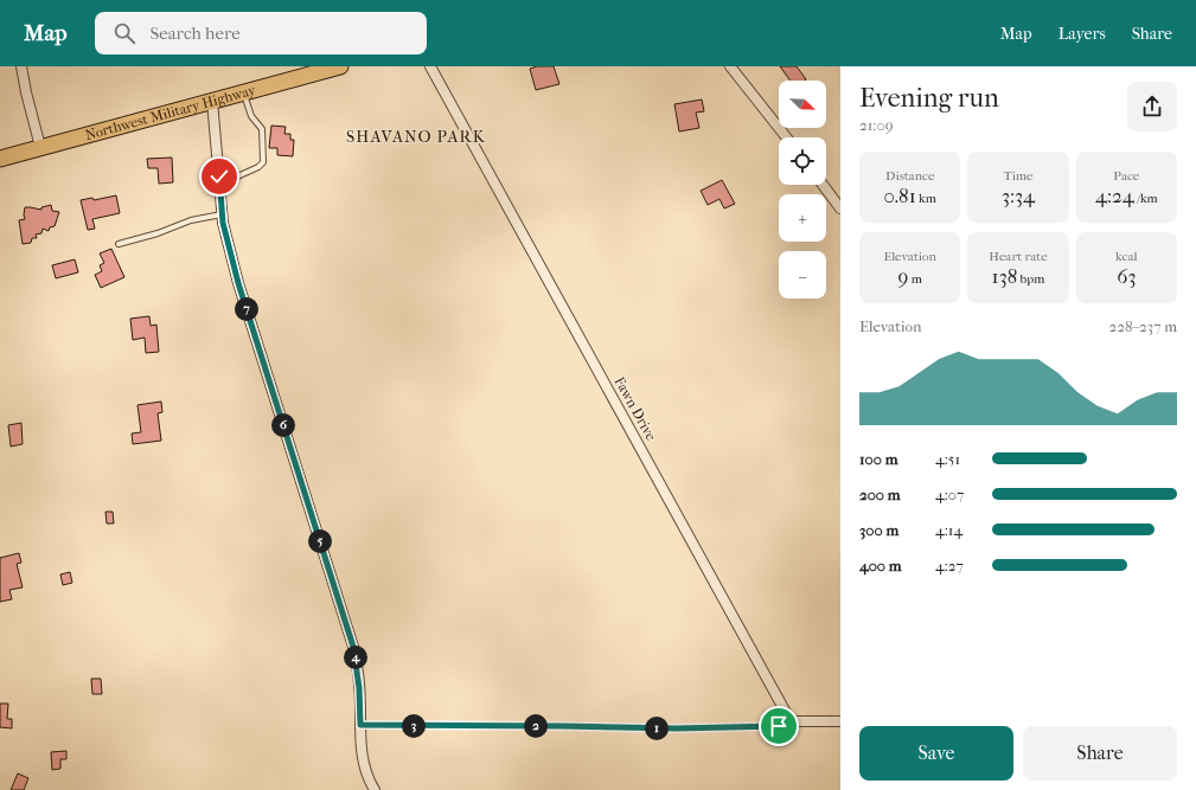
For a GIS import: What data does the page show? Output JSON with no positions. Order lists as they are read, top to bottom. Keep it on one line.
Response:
{"streets":{"main road":["Northwest Military Highway"],"street":["Fawn Drive"]},"districts":["SHAVANO PARK"],"north":"bottom right","page":{"header":"Map","search":"Search here","nav":["Map","Layers","Share"],"heading":["Evening run","21:09"],"map_buttons":["+","−"],"stats":[["Distance","0.81 km"],["Time","3:34"],["Pace","4:24 /km"],["Elevation","9 m"],["Heart rate","138 bpm"],["kcal","63"]],"pins":["7","6","5","4","2","3","1"],"chart":["Elevation","228–237 m"],"list":[{"name":"100 m","note":"4:51"},{"name":"200 m","note":"4:07"},{"name":"300 m","note":"4:14"},{"name":"400 m","note":"4:27"}],"buttons":["Save","Share"]}}
